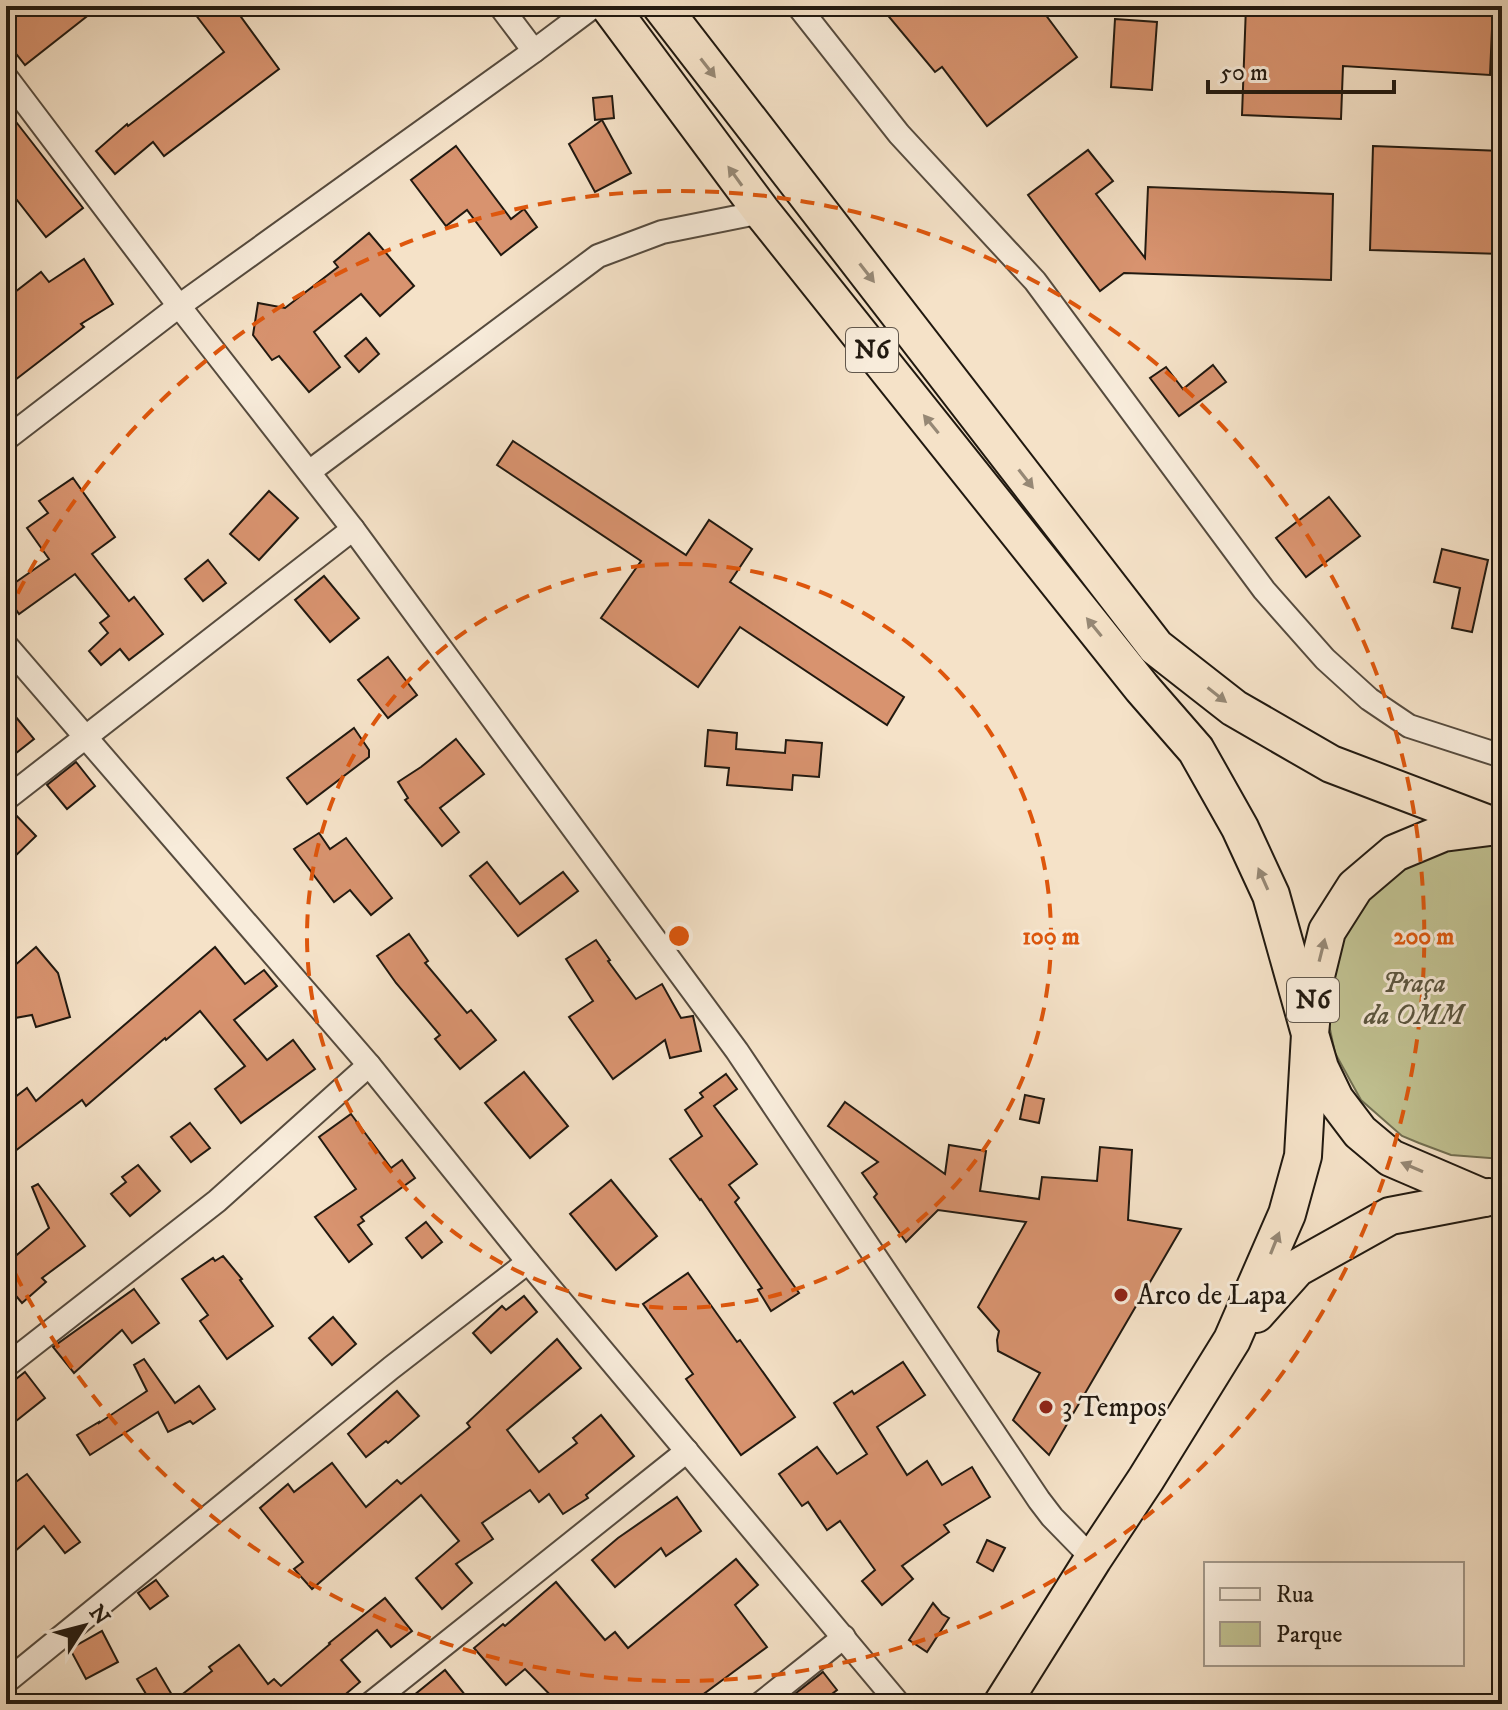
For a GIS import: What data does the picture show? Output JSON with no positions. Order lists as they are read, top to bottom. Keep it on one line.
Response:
{"streets":{"highway":["N6"]},"parks":["Praça da OMM"],"places":["Arco de Lapa","3 Tempos"],"legend":["Rua","Parque"],"scale_bar":"50 m","north":"top right","rings":["100 m","200 m"]}
